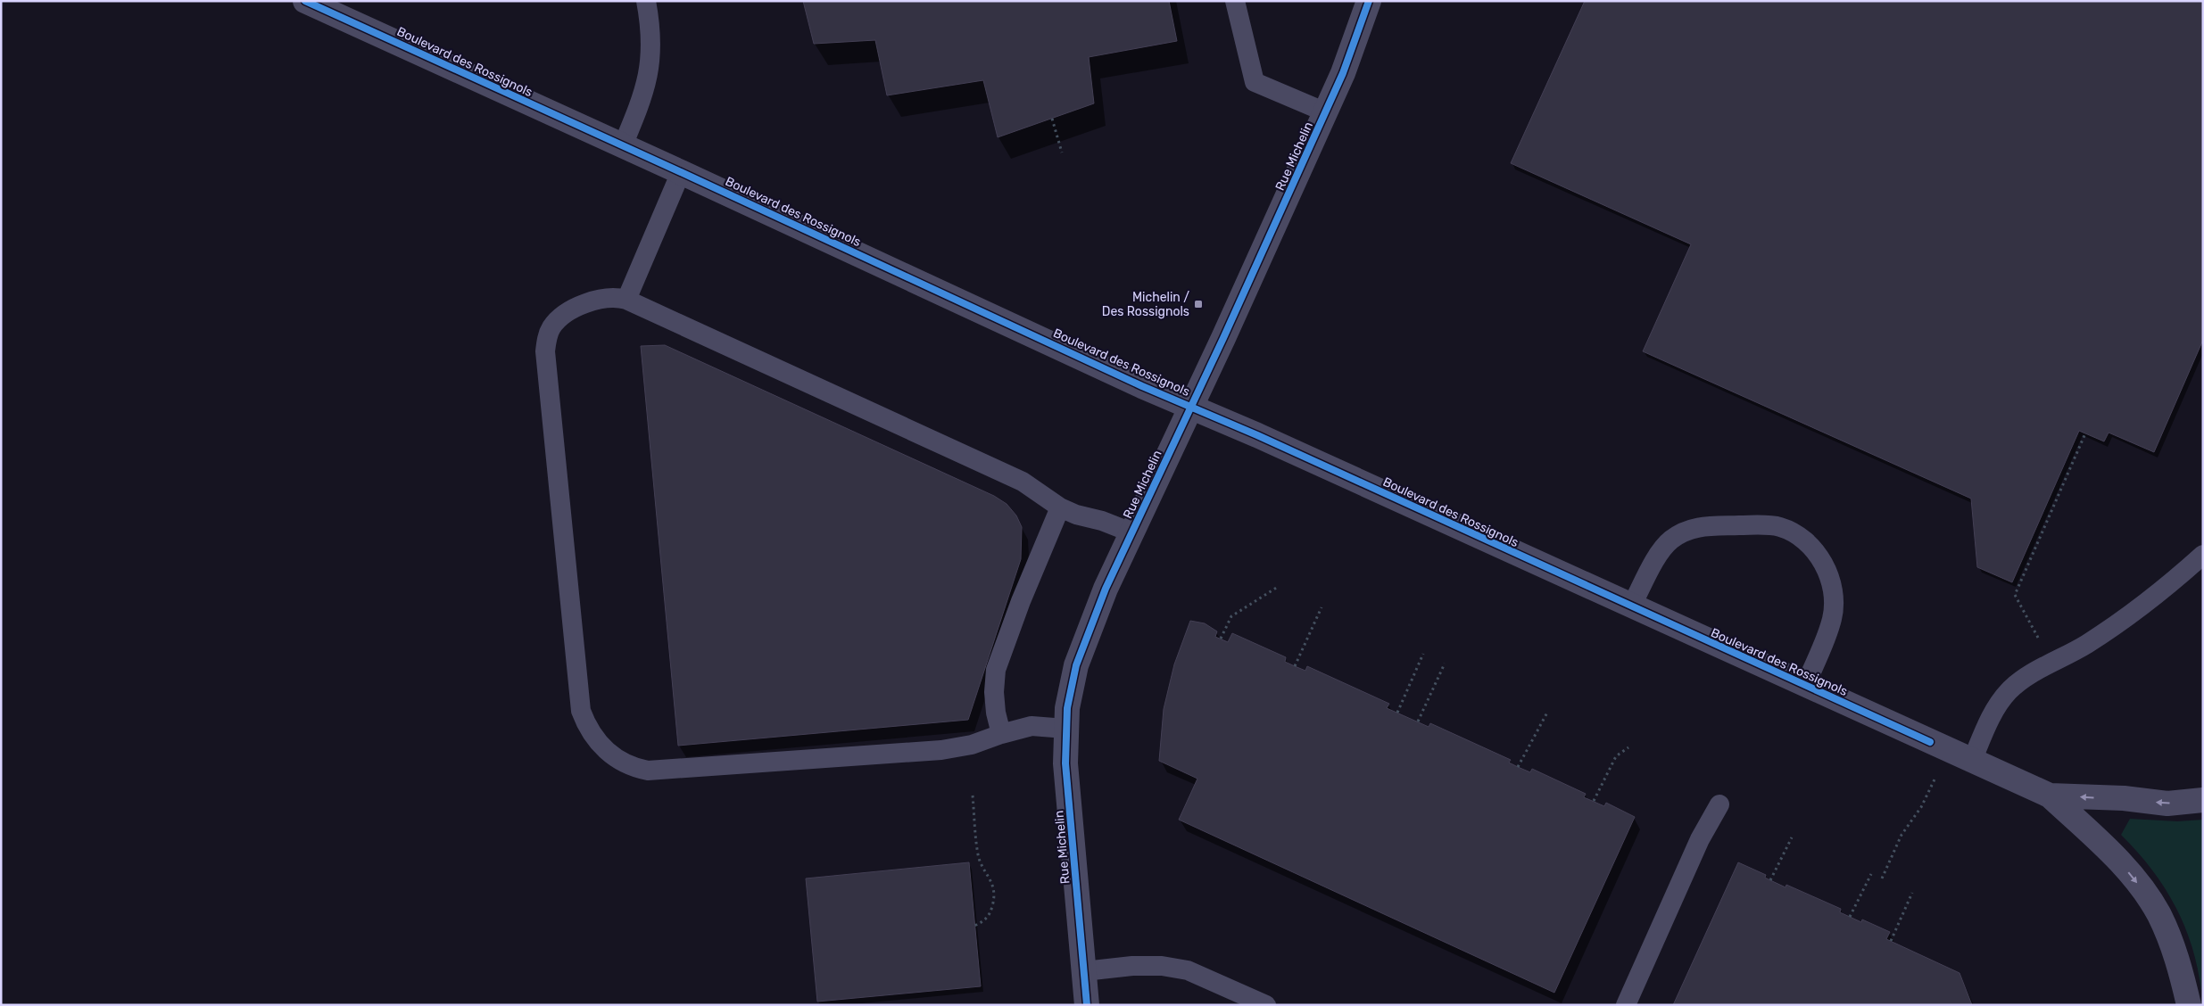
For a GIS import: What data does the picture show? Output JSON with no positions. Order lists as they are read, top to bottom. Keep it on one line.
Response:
{"streets":{"street":["Boulevard des Rossignols","Rue Michelin"]},"crossings":[["Boulevard des Rossignols","Rue Michelin"]],"places":{"transit":["Michelin / Des Rossignols"]}}
